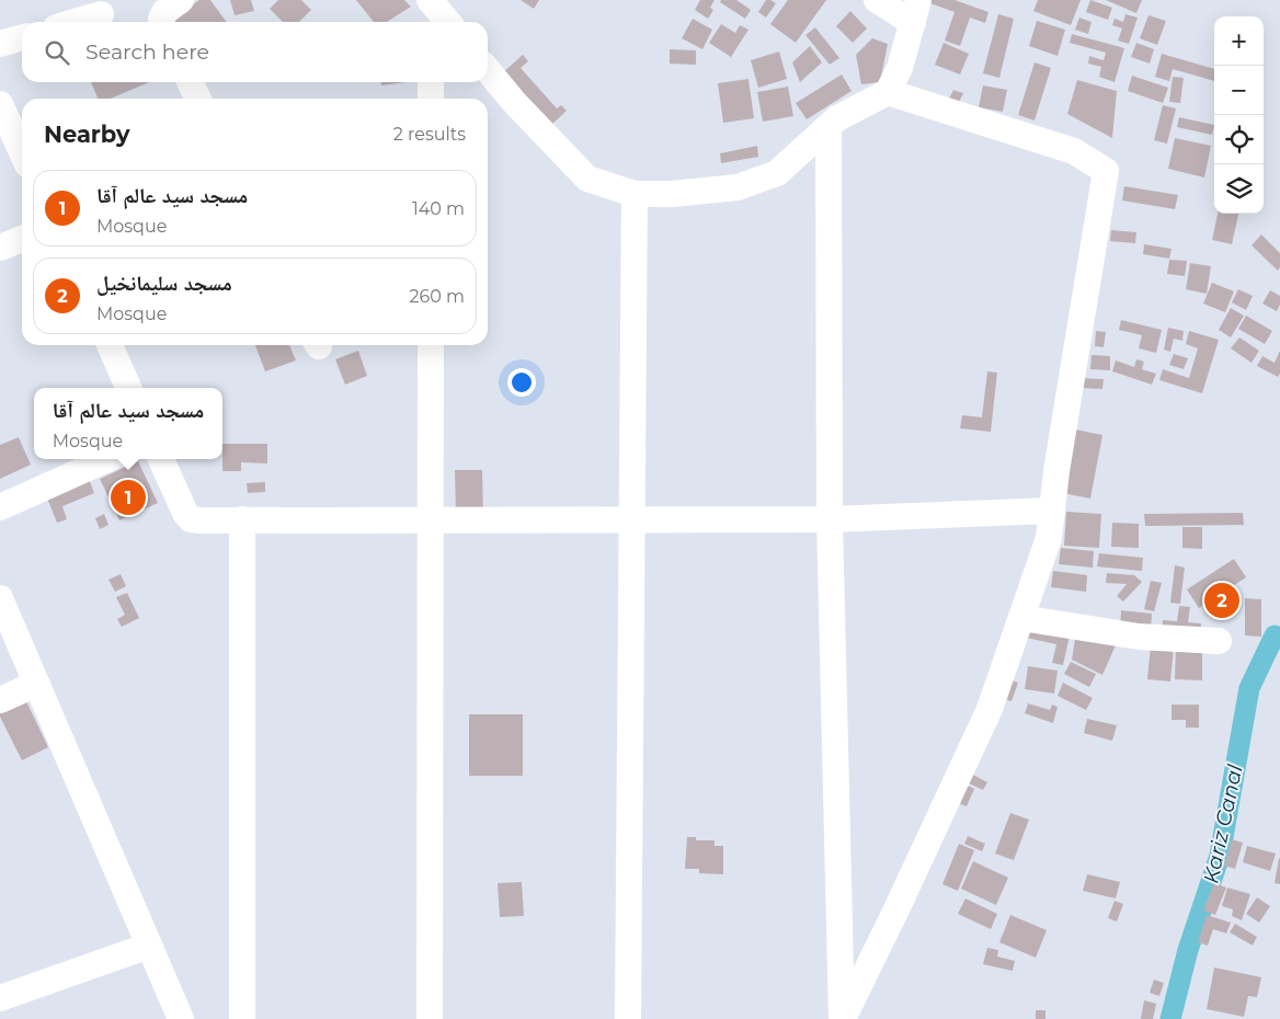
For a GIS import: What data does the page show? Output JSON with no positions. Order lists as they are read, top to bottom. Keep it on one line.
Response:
{"water":["Kariz Canal"],"page":{"map_buttons":["+","−"],"search":"Search here","heading":["Nearby","2 results"],"list":[{"mark":"1","name":"مسجد سید عالم آقا","note":"Mosque","value":"140 m"},{"mark":"2","name":"مسجد سلیمانخیل","note":"Mosque","value":"260 m"}],"popup":["مسجد سید عالم آقا","Mosque"],"pins":["1","2"]}}
